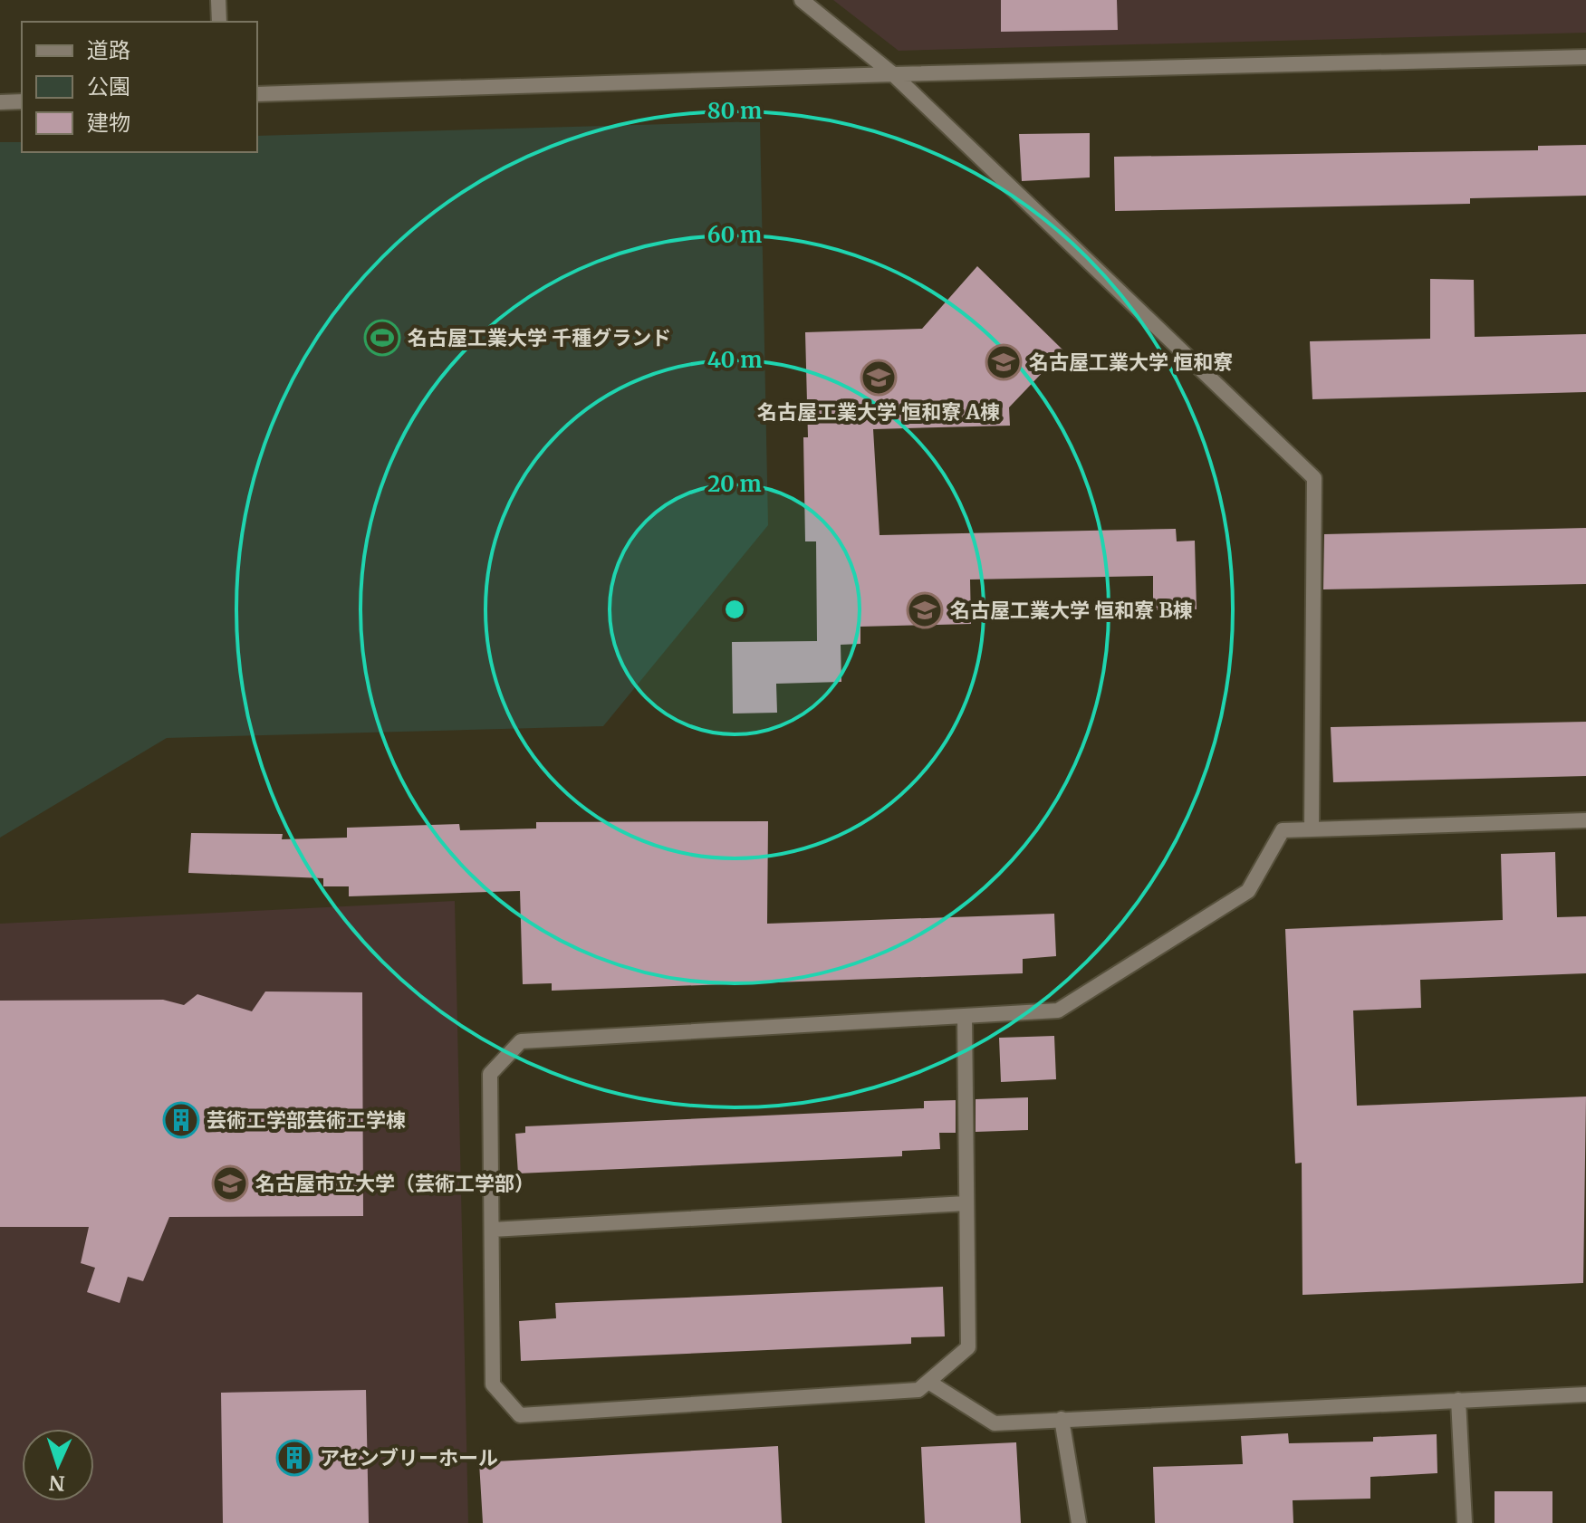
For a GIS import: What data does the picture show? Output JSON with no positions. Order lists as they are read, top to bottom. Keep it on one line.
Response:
{"places":{"sports":["名古屋工業大学 千種グランド"],"school or university":["名古屋工業大学 恒和寮","名古屋工業大学 恒和寮 A棟","名古屋工業大学 恒和寮 B棟","名古屋市立大学（芸術工学部）"],"building":["芸術工学部芸術工学棟","アセンブリーホール"]},"legend":["道路","公園","建物"],"north":"bottom","rings":["80 m","60 m","40 m","20 m"]}
